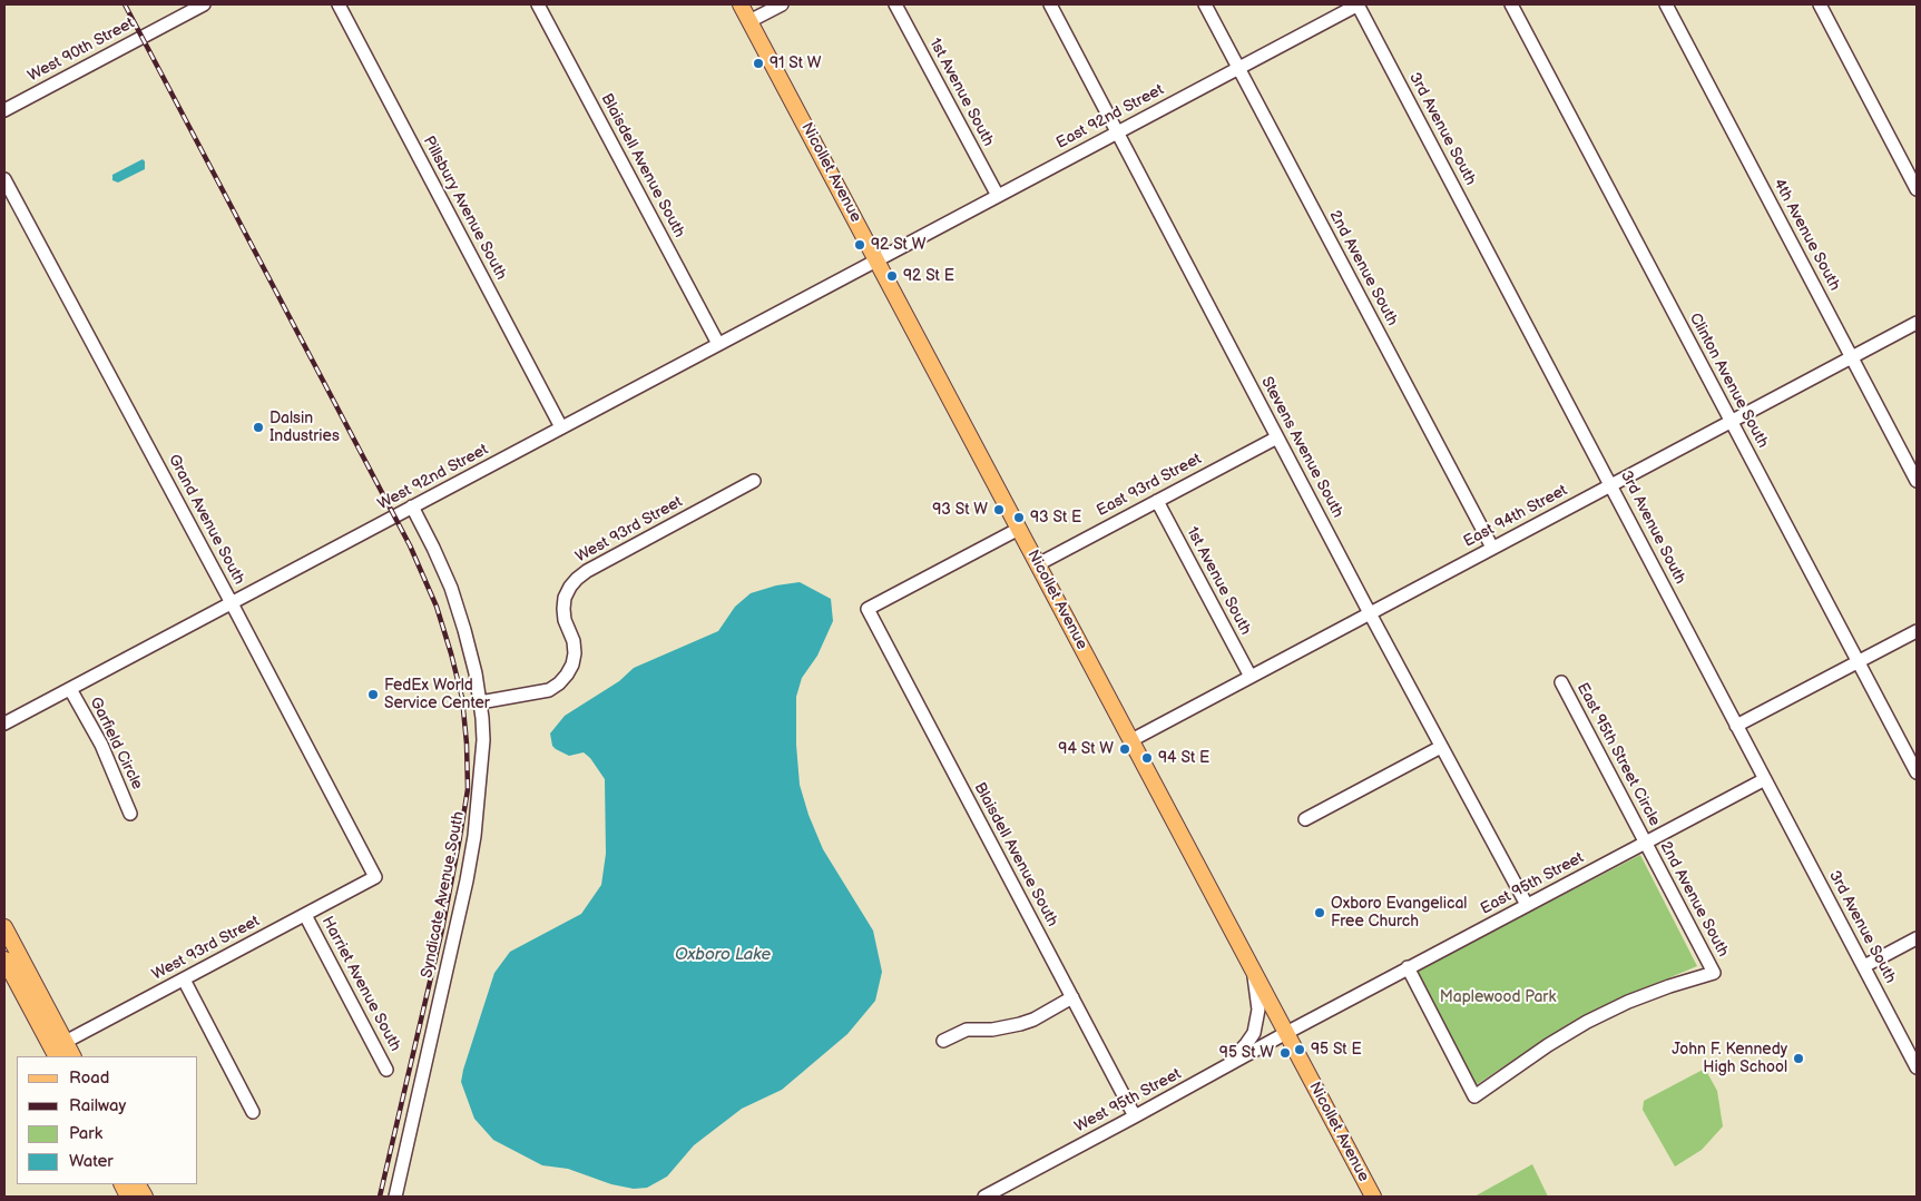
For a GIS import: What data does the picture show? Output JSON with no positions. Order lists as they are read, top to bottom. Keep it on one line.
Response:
{"streets":{"main road":["Nicollet Avenue"],"street":["West 90th Street","1st Avenue South","East 92nd Street","3rd Avenue South","Blaisdell Avenue South","Pillsbury Avenue South","4th Avenue South","2nd Avenue South","Clinton Avenue South","Stevens Avenue South","West 92nd Street","East 93rd Street","East 94th Street","Grand Avenue South","West 93rd Street","Garfield Circle","East 95th Street Circle","East 95th Street","Syndicate Avenue South","Harriet Avenue South","West 95th Street"]},"crossings":[["1st Avenue South","East 92nd Street"],["1st Avenue South","East 93rd Street"],["1st Avenue South","East 94th Street"],["East 92nd Street","3rd Avenue South"],["East 92nd Street","Nicollet Avenue"],["East 92nd Street","2nd Avenue South"],["East 92nd Street","Stevens Avenue South"],["East 92nd Street","West 92nd Street"],["3rd Avenue South","East 94th Street"],["3rd Avenue South","East 95th Street"],["Blaisdell Avenue South","Nicollet Avenue"],["Blaisdell Avenue South","West 92nd Street"],["Blaisdell Avenue South","West 95th Street"],["Nicollet Avenue","West 92nd Street"],["Nicollet Avenue","East 93rd Street"],["Nicollet Avenue","East 94th Street"],["Nicollet Avenue","East 95th Street"],["Nicollet Avenue","West 95th Street"],["Pillsbury Avenue South","West 92nd Street"],["4th Avenue South","East 94th Street"],["2nd Avenue South","East 94th Street"],["2nd Avenue South","East 95th Street Circle"],["2nd Avenue South","East 95th Street"],["Clinton Avenue South","East 94th Street"],["Stevens Avenue South","East 93rd Street"],["Stevens Avenue South","East 94th Street"],["Stevens Avenue South","East 95th Street"],["West 92nd Street","Grand Avenue South"],["West 92nd Street","Garfield Circle"],["West 92nd Street","Syndicate Avenue South"],["Grand Avenue South","West 93rd Street"],["West 93rd Street","Syndicate Avenue South"],["West 93rd Street","Harriet Avenue South"],["East 95th Street Circle","East 95th Street"],["East 95th Street","West 95th Street"]],"water":["Oxboro Lake"],"parks":["Maplewood Park"],"places":["91 St W","92 St W","92 St E","Dalsin Industries","93 St W","93 St E","FedEx World Service Center","94 St W","94 St E","Oxboro Evangelical Free Church","95 St E","95 St W","John F. Kennedy High School"],"legend":["Road","Railway","Park","Water"]}
